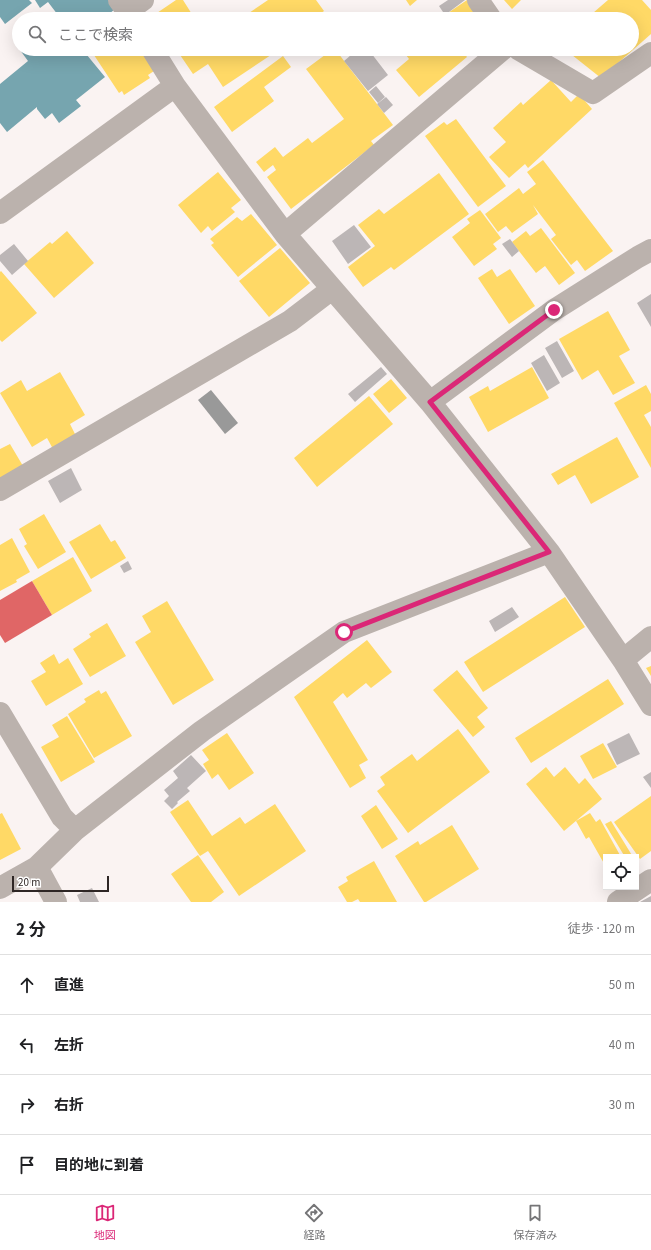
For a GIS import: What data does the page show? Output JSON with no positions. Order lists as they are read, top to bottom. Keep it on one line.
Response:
{"scale_bar":"20 m","page":{"search":"ここで検索","scale":"20 m","heading":["2 分","徒歩 · 120 m"],"list":[["直進","50 m"],["左折","40 m"],["右折","30 m"],"目的地に到着"],"nav":["地図","経路","保存済み"]}}
